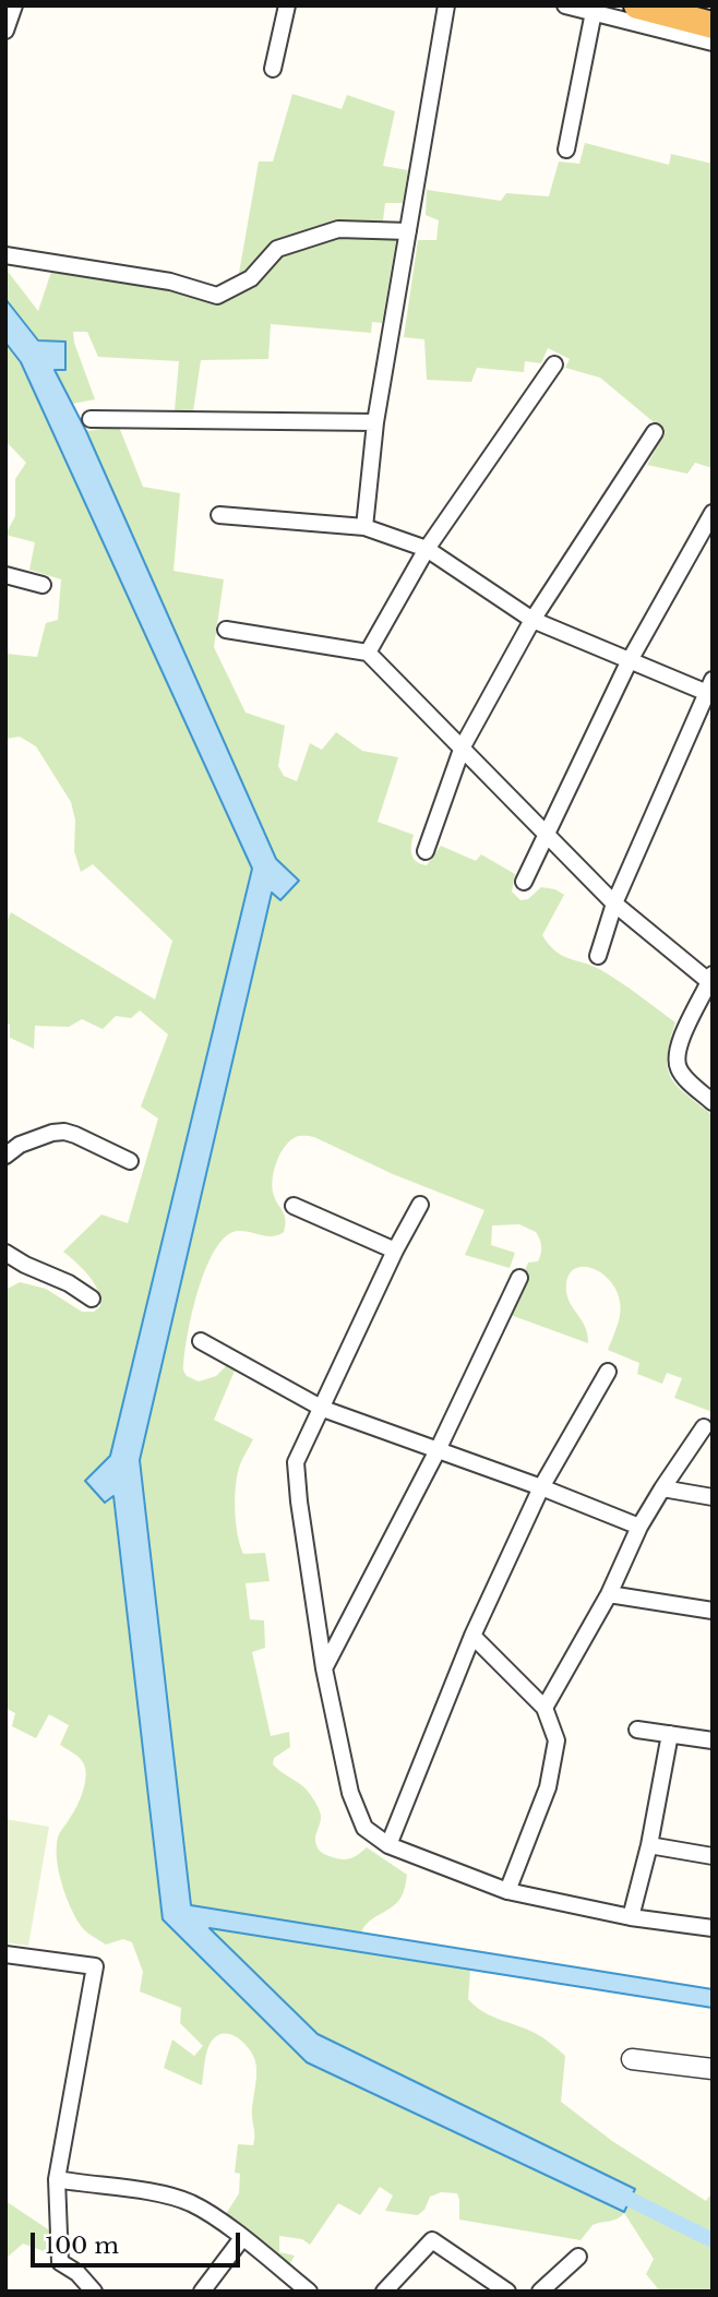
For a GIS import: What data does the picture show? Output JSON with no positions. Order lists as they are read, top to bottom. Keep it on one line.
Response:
{"scale_bar":"100 m"}
